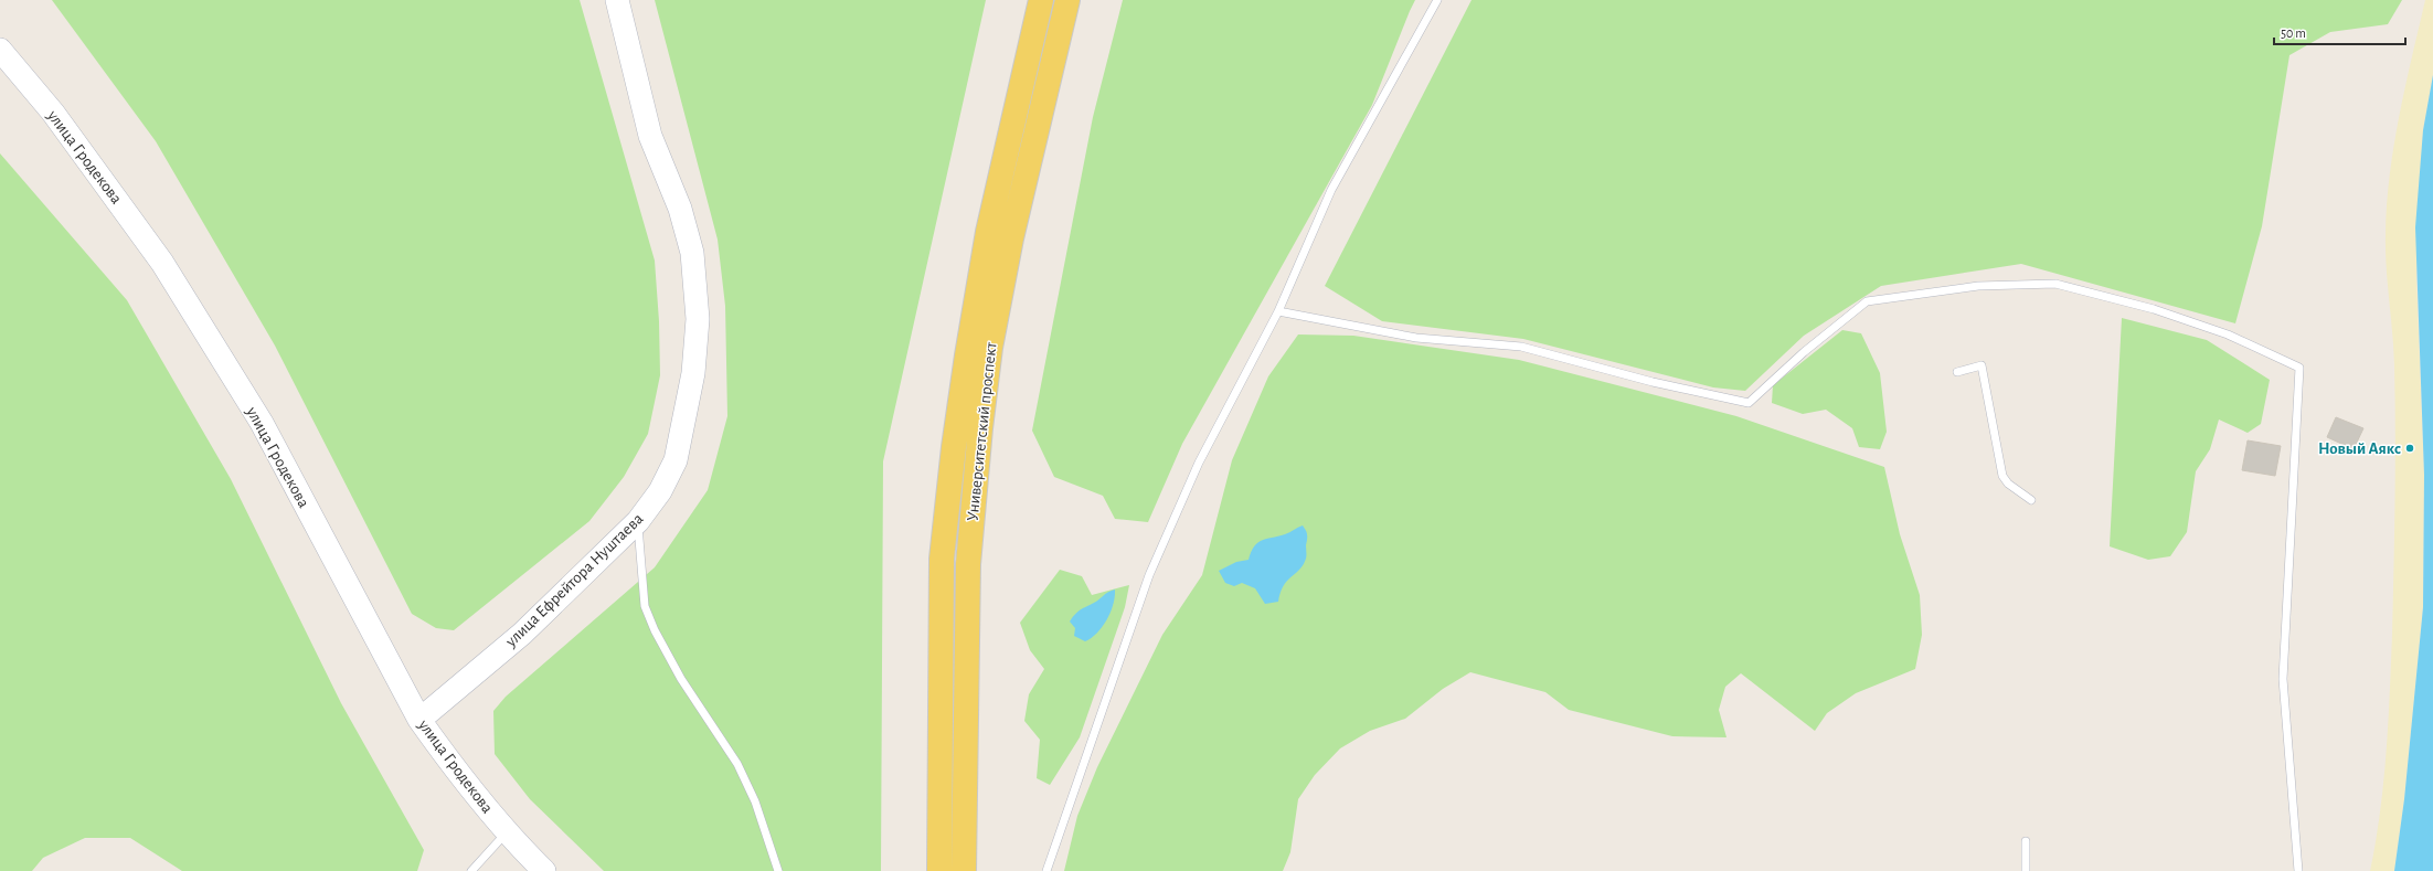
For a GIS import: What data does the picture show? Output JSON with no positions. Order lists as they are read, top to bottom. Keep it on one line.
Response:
{"streets":{"main road":["улица Гродекова","Университетский проспект","улица Ефрейтора Нуштаева"]},"crossings":[["улица Гродекова","улица Ефрейтора Нуштаева"]],"places":["Новый Аякс"],"scale_bar":"50 m"}
